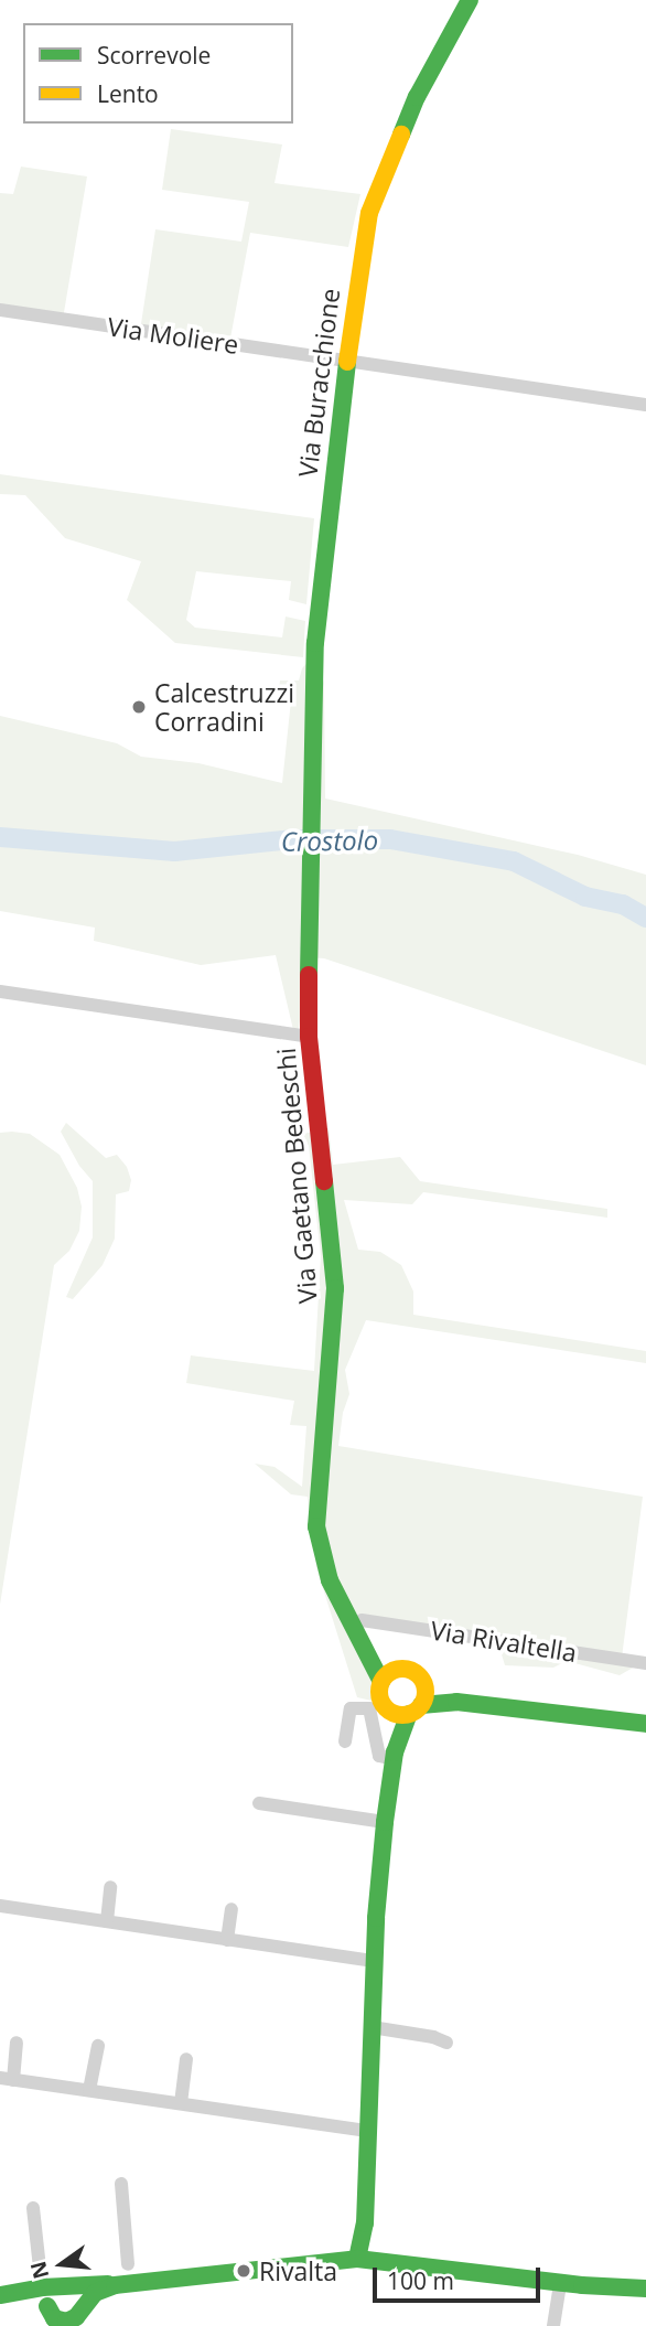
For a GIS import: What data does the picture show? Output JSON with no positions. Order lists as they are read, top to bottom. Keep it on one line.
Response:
{"streets":{"main road":["Via Buracchione","Via Gaetano Bedeschi"],"street":["Via Moliere","Via Rivaltella"]},"crossings":[["Via Moliere","Via Buracchione"],["Via Buracchione","Via Gaetano Bedeschi"],["Via Gaetano Bedeschi","Via Rivaltella"]],"water":["Crostolo"],"places":["Calcestruzzi Corradini","Rivalta"],"legend":["Scorrevole","Lento"],"scale_bar":"100 m","north":"left"}
